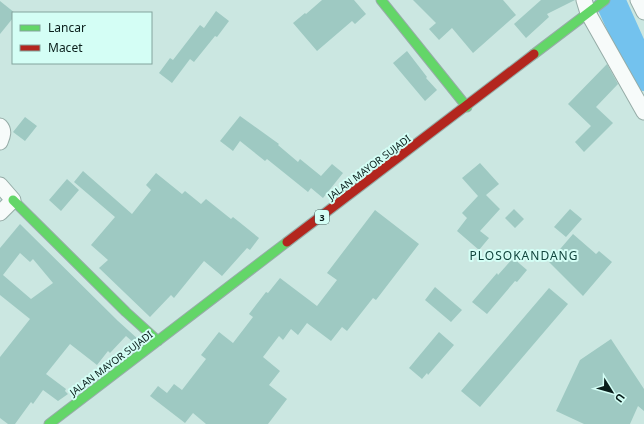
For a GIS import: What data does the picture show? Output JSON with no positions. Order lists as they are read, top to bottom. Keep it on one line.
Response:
{"streets":{"main road":["JALAN MAYOR SUJADI","3"]},"districts":["PLOSOKANDANG"],"legend":["Lancar","Macet"],"north":"bottom right"}
